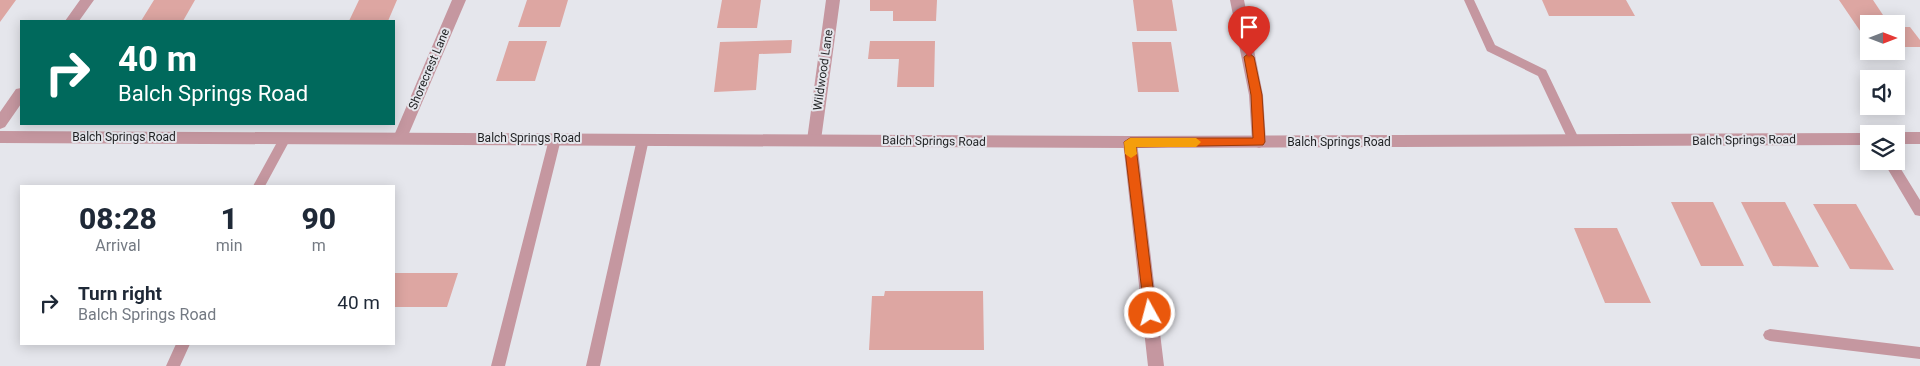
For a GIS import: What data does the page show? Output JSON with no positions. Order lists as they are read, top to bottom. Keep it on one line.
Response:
{"streets":{"street":["Shorecrest Lane","Wildwood Lane","Balch Springs Road"]},"crossings":[["Shorecrest Lane","Balch Springs Road"],["Wildwood Lane","Balch Springs Road"]],"north":"right","page":{"turn":["40 m","Balch Springs Road"],"eta":["08:28","Arrival","1","min","90","m"],"list":[{"name":"Turn right","note":"Balch Springs Road","value":"40 m"}]}}
